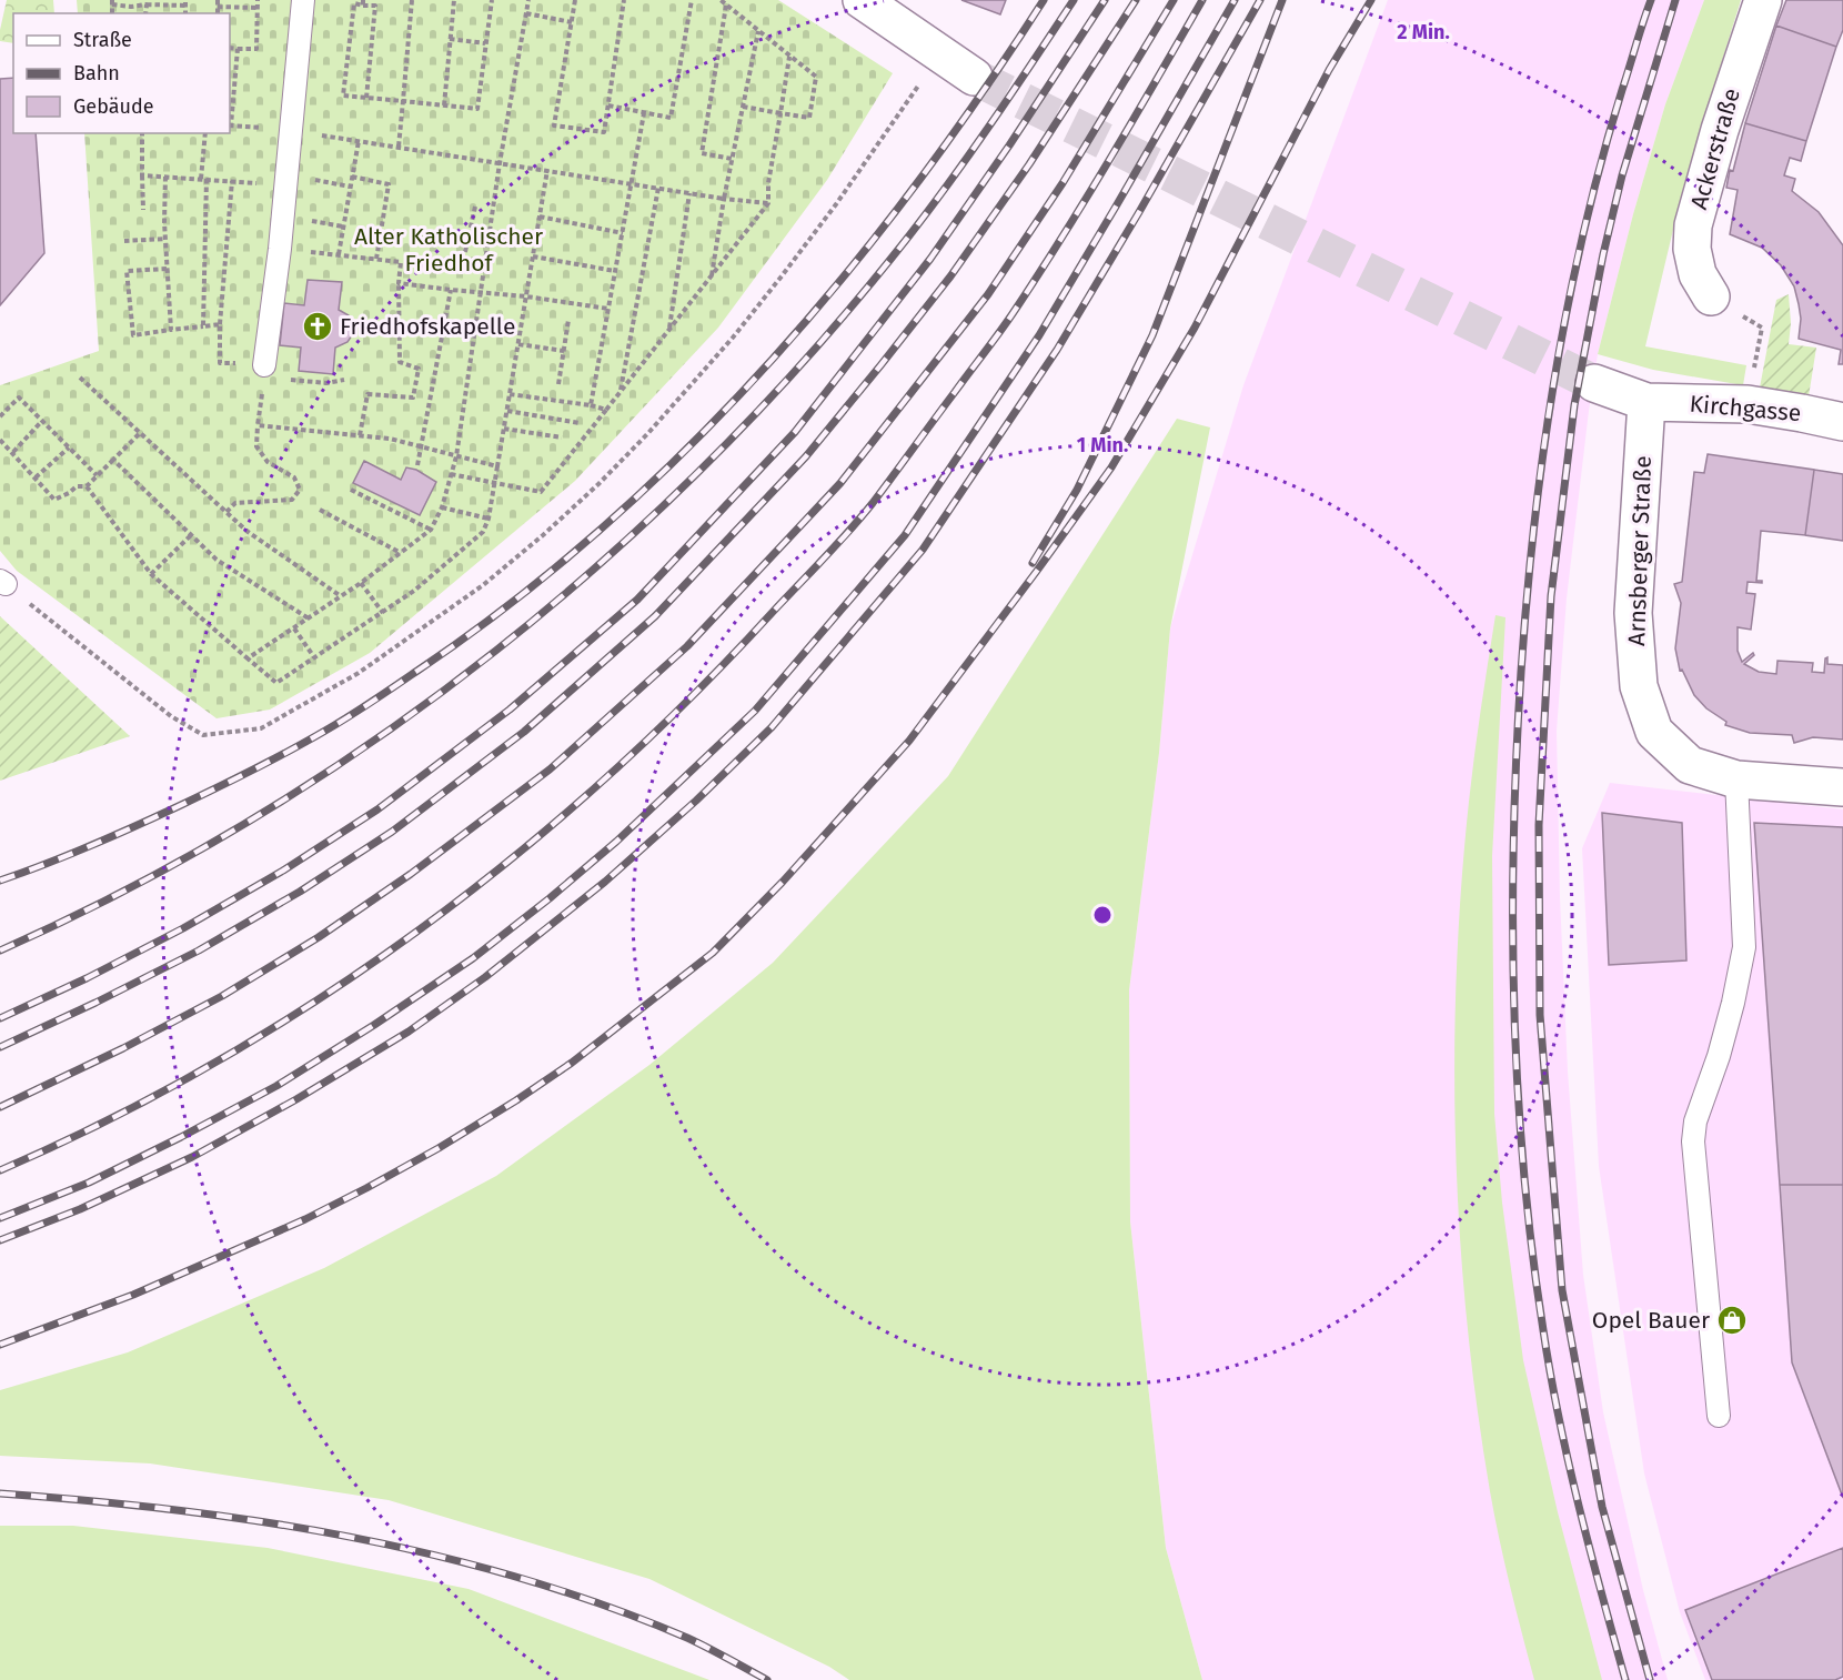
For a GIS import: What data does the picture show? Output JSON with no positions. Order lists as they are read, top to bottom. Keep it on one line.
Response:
{"streets":{"street":["Ackerstraße","Kirchgasse","Arnsberger Straße"]},"crossings":[["Kirchgasse","Arnsberger Straße"]],"parks":["Alter Katholischer Friedhof"],"places":{"church":["Friedhofskapelle"],"shop":["Opel Bauer"]},"legend":["Straße","Bahn","Gebäude"],"rings":["2 Min.","1 Min."]}
